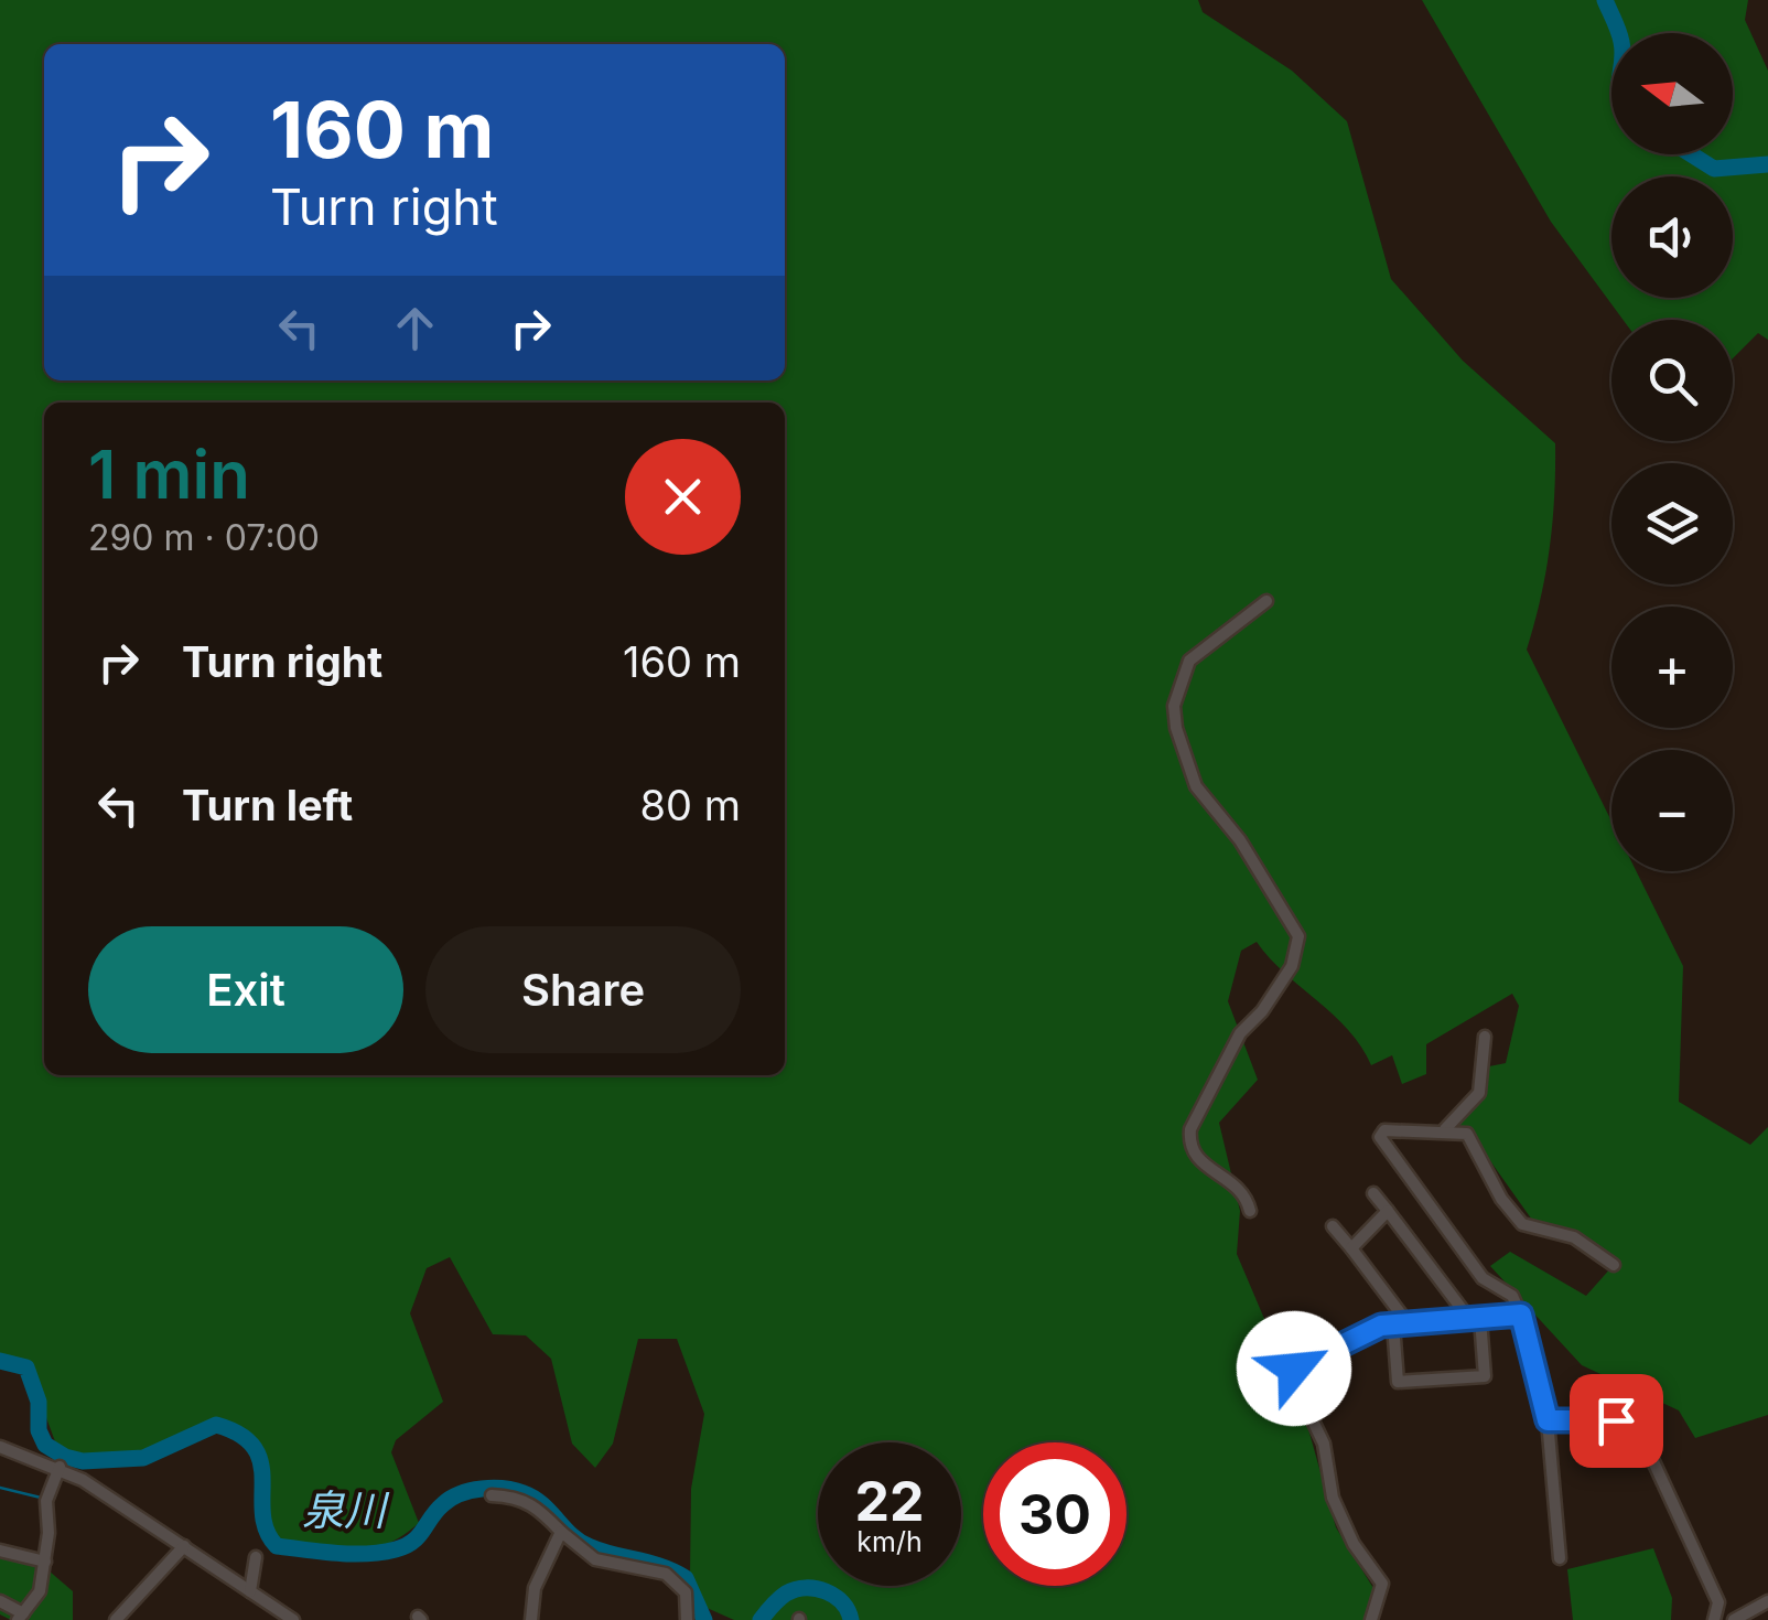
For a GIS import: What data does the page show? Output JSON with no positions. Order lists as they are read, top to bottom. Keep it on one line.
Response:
{"water":["泉川"],"north":"left","page":{"map_buttons":["+","−"],"turn":["160 m","Turn right"],"heading":["1 min","290 m · 07:00"],"list":[{"name":"Turn right","value":"160 m"},{"name":"Turn left","value":"80 m"}],"buttons":["Exit","Share"],"speed":"22 km/h","limit":"30"}}
